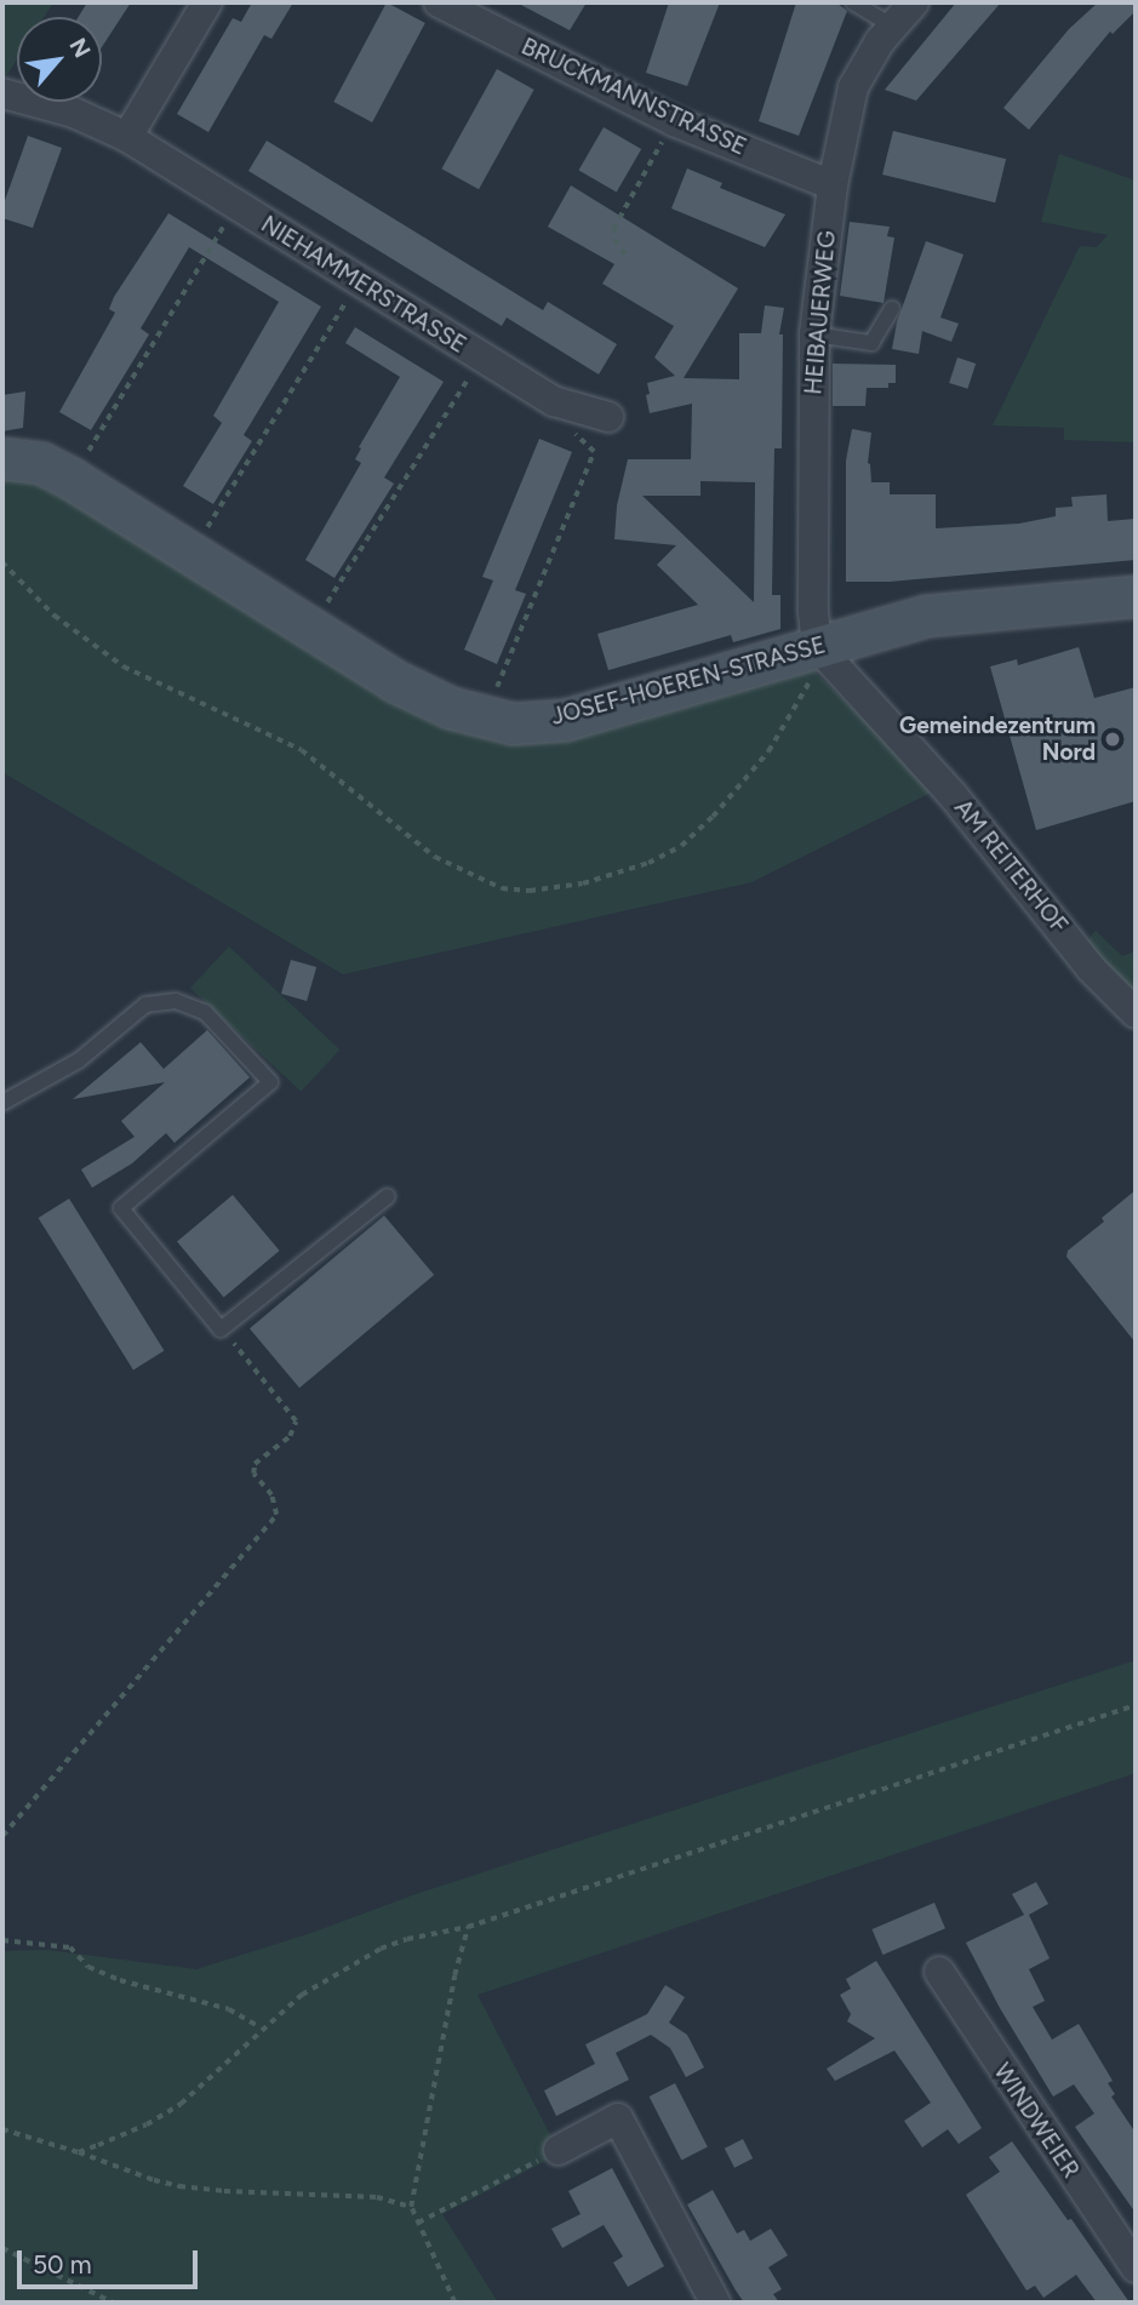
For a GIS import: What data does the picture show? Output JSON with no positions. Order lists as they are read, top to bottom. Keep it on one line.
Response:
{"streets":{"street":["BRUCKMANNSTRASSE","NIEHAMMERSTRASSE","HEIBAUERWEG","JOSEF-HOEREN-STRASSE","AM REITERHOF","WINDWEIER"]},"crossings":[["BRUCKMANNSTRASSE","HEIBAUERWEG"],["HEIBAUERWEG","JOSEF-HOEREN-STRASSE"],["HEIBAUERWEG","AM REITERHOF"],["JOSEF-HOEREN-STRASSE","AM REITERHOF"]],"places":["Gemeindezentrum Nord"],"scale_bar":"50 m","north":"top right"}
